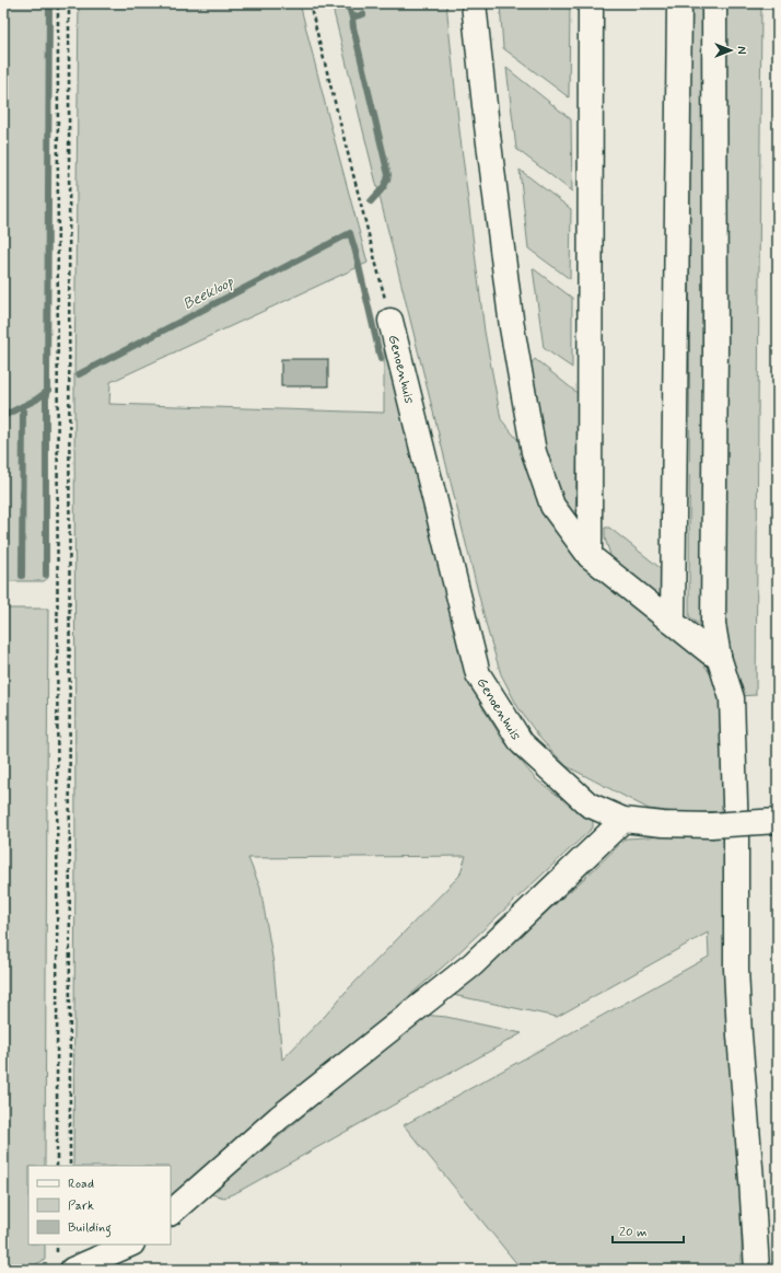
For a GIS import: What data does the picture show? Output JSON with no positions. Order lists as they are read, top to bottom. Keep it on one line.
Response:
{"streets":{"main road":["Genoenhuis"]},"water":["Beekloop"],"legend":["Road","Park","Building"],"scale_bar":"20 m","north":"right"}
